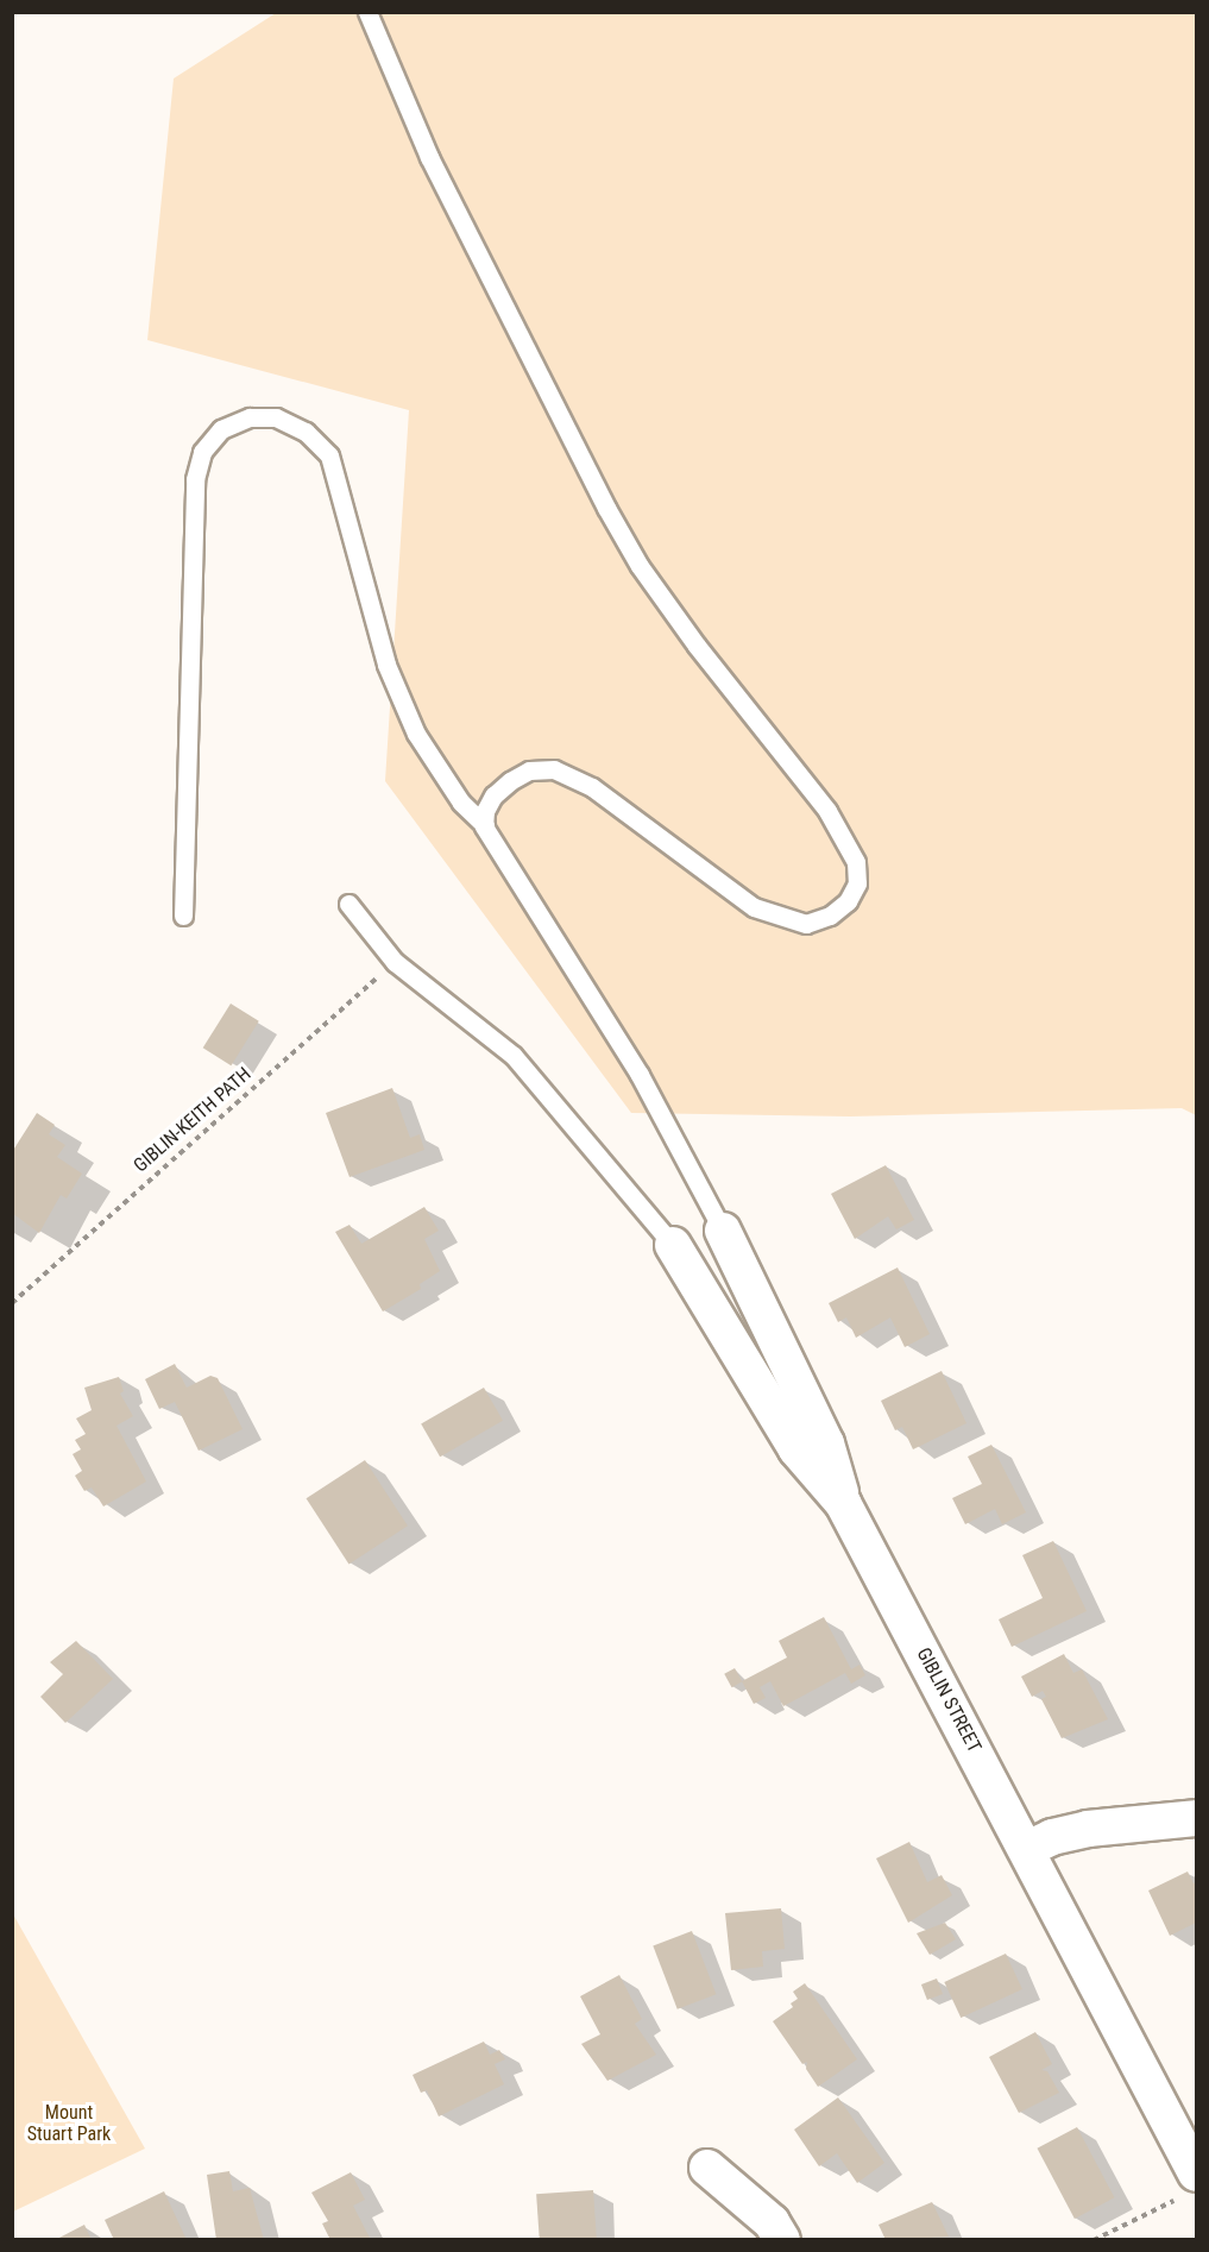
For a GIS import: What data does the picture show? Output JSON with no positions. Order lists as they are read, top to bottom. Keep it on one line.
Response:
{"streets":{"street":["GIBLIN STREET"],"path":["GIBLIN-KEITH PATH"]},"parks":["Mount Stuart Park"]}
